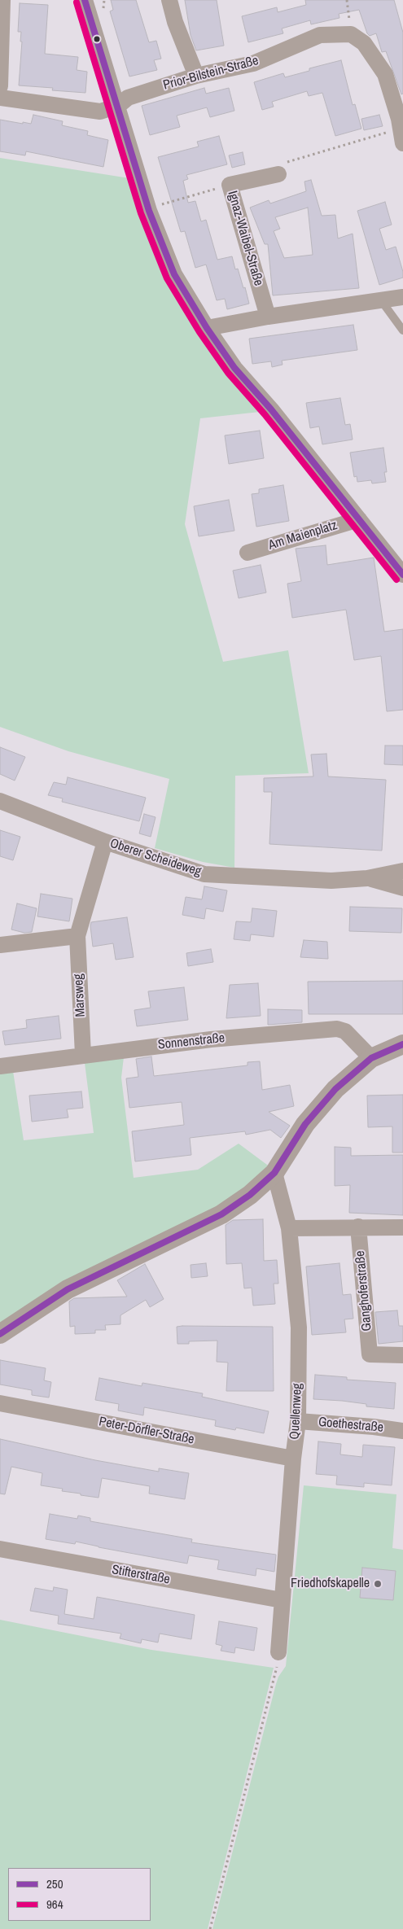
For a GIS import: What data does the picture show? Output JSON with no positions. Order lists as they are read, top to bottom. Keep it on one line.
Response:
{"streets":{"street":["Prior-Bilstein-Straße","Ignaz-Waibel-Straße","Am Maienplatz","Oberer Scheideweg","Marsweg","Sonnenstraße","Ganghoferstraße","Quellenweg","Goethestraße","Peter-Dörfler-Straße","Stifterstraße"]},"crossings":[["Oberer Scheideweg","Marsweg"],["Marsweg","Sonnenstraße"],["Quellenweg","Goethestraße"],["Quellenweg","Peter-Dörfler-Straße"],["Quellenweg","Stifterstraße"]],"places":["Friedhofskapelle"],"lines":["transit line 250","transit line 964"],"legend":["250","964"]}
